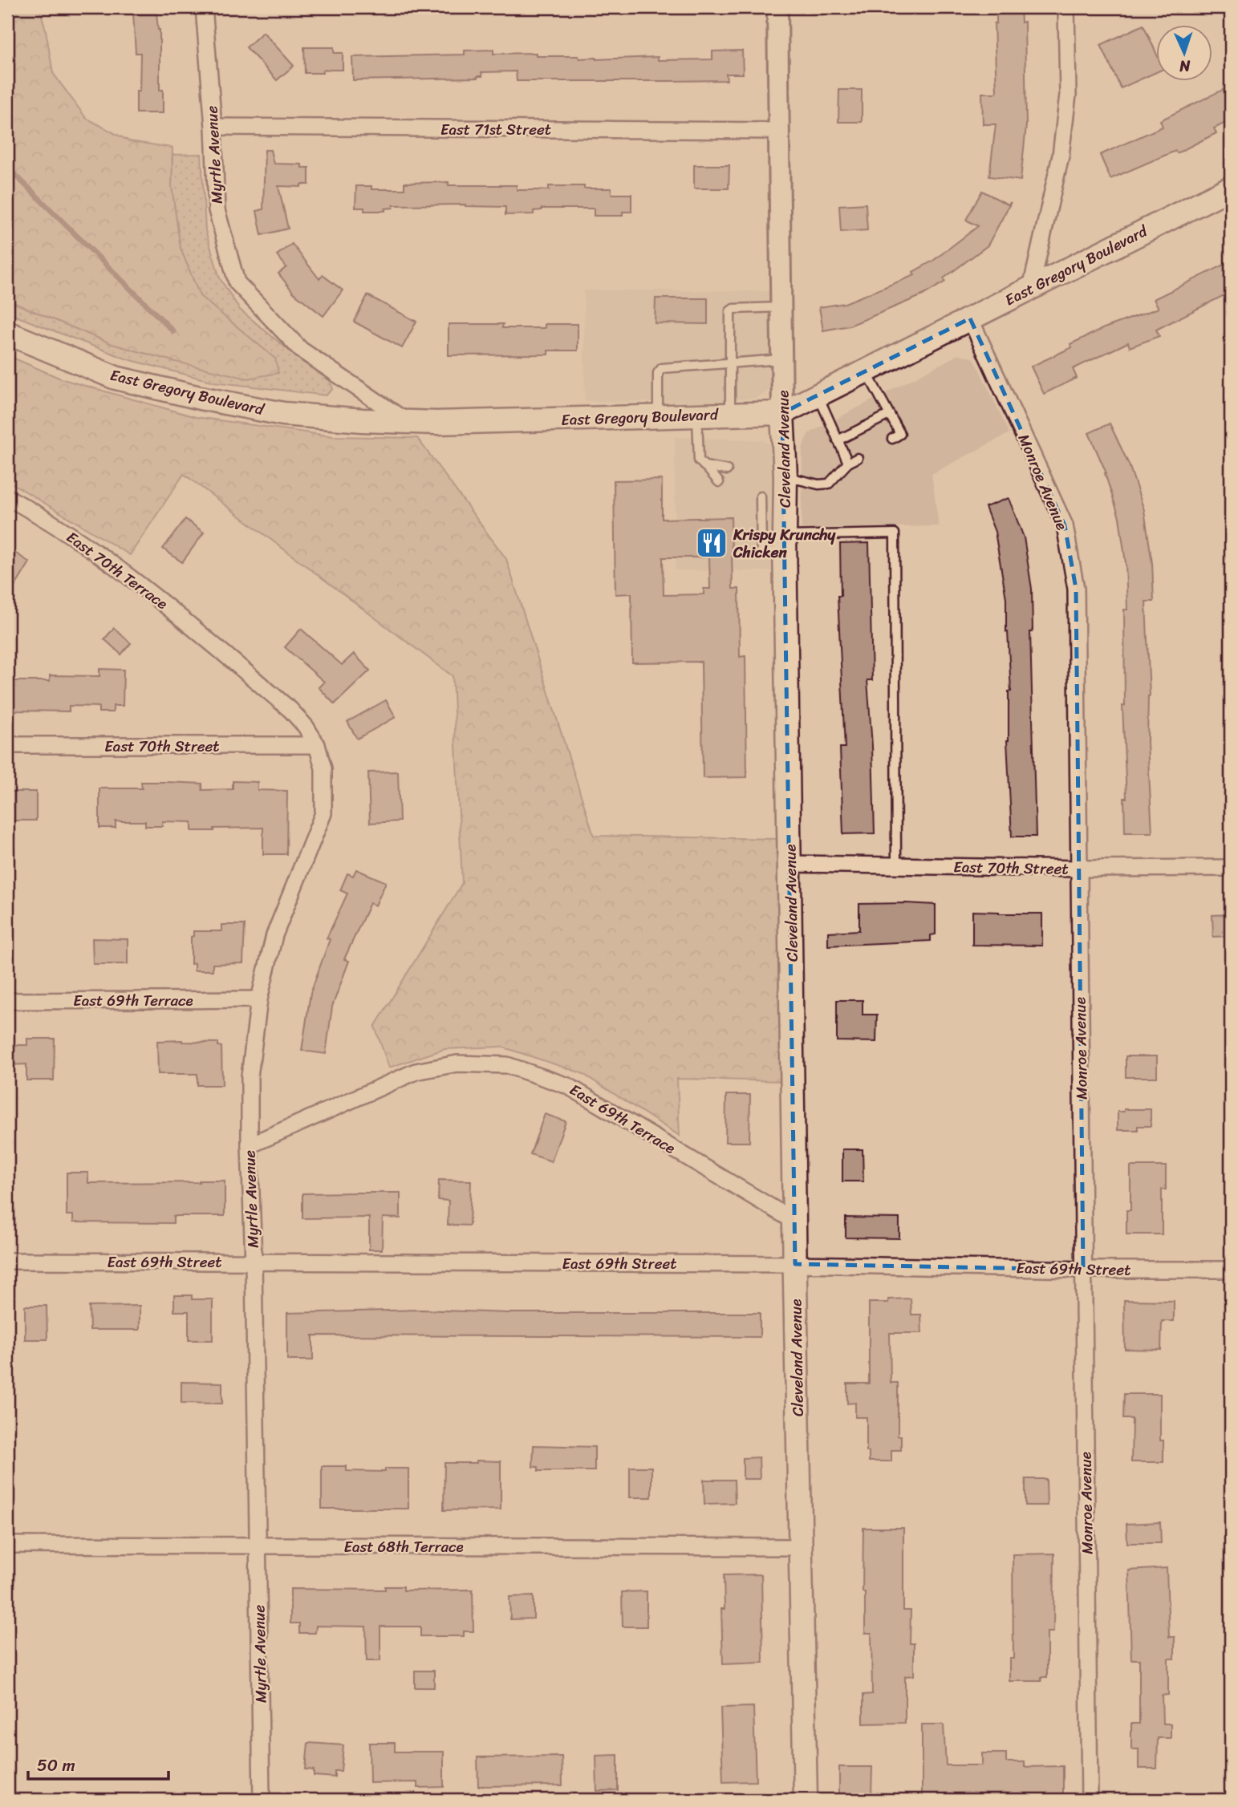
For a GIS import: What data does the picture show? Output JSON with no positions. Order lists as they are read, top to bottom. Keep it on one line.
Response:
{"streets":{"main road":["East Gregory Boulevard","Cleveland Avenue"],"street":["East 71st Street","Myrtle Avenue","Monroe Avenue","East 70th Terrace","East 70th Street","East 69th Terrace","East 69th Street","East 68th Terrace"]},"crossings":[["East 71st Street","Myrtle Avenue"],["East 71st Street","Cleveland Avenue"],["Myrtle Avenue","East Gregory Boulevard"],["Myrtle Avenue","East 70th Terrace"],["Myrtle Avenue","East 70th Street"],["Myrtle Avenue","East 69th Terrace"],["Myrtle Avenue","East 69th Street"],["Myrtle Avenue","East 68th Terrace"],["East Gregory Boulevard","Cleveland Avenue"],["East Gregory Boulevard","Monroe Avenue"],["Cleveland Avenue","East 70th Street"],["Cleveland Avenue","East 69th Terrace"],["Cleveland Avenue","East 69th Street"],["Cleveland Avenue","East 68th Terrace"],["Monroe Avenue","East 70th Street"],["Monroe Avenue","East 69th Street"]],"places":{"restaurant":["Krispy Krunchy Chicken"]},"scale_bar":"50 m","north":"bottom"}
